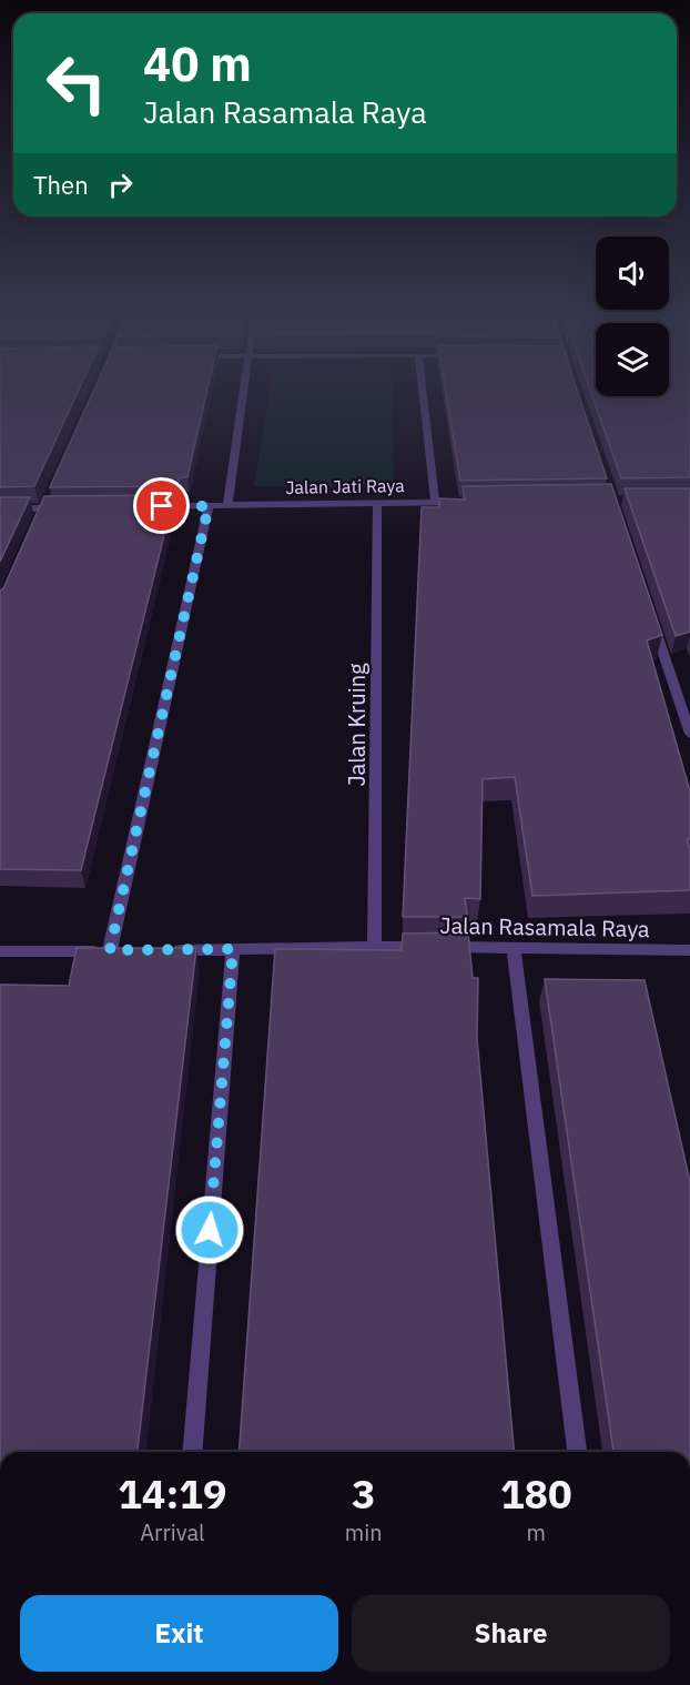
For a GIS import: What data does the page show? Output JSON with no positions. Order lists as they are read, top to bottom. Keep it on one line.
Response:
{"streets":{"street":["Jalan Jati Raya","Jalan Kruing","Jalan Rasamala Raya"]},"crossings":[["Jalan Jati Raya","Jalan Kruing"],["Jalan Kruing","Jalan Rasamala Raya"]],"page":{"turn":["40 m","Jalan Rasamala Raya"],"then":"Then","eta":["14:19","Arrival","3","min","180","m"],"buttons":["Exit","Share"]}}
